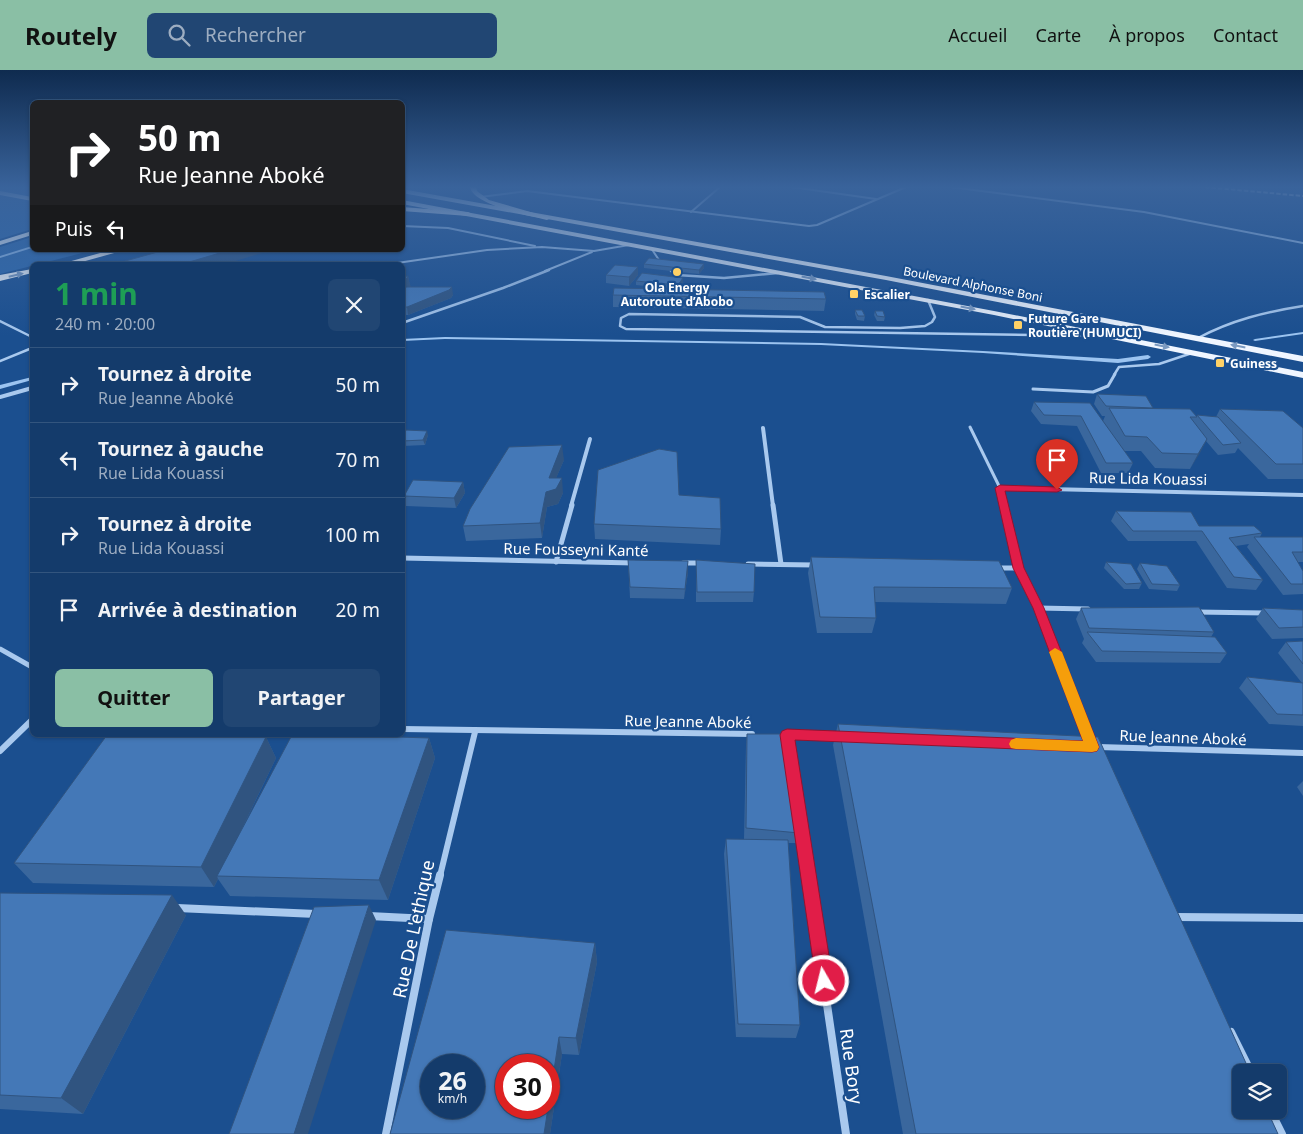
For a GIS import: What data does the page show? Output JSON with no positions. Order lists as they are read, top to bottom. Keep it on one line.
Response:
{"streets":{"main road":["Boulevard Alphonse Boni"],"street":["Rue Lida Kouassi","Rue Fousseyni Kanté","Rue Jeanne Aboké","Rue De L'ethique","Rue Bory"]},"crossings":[["Rue Jeanne Aboké","Rue De L'ethique"]],"places":{"other":["Ola Energy Autoroute d’Abobo"],"transit":["Escalier","Future Gare Routière (HUMUCI)","Guiness"]},"page":{"header":"Routely","search":"Rechercher","nav":["Accueil","Carte","À propos","Contact"],"turn":["50 m","Rue Jeanne Aboké"],"then":"Puis","heading":["1 min","240 m · 20:00"],"list":[{"name":"Tournez à droite","note":"Rue Jeanne Aboké","value":"50 m"},{"name":"Tournez à gauche","note":"Rue Lida Kouassi","value":"70 m"},{"name":"Tournez à droite","note":"Rue Lida Kouassi","value":"100 m"},{"name":"Arrivée à destination","value":"20 m"}],"buttons":["Quitter","Partager"],"speed":"26 km/h","limit":"30"}}
